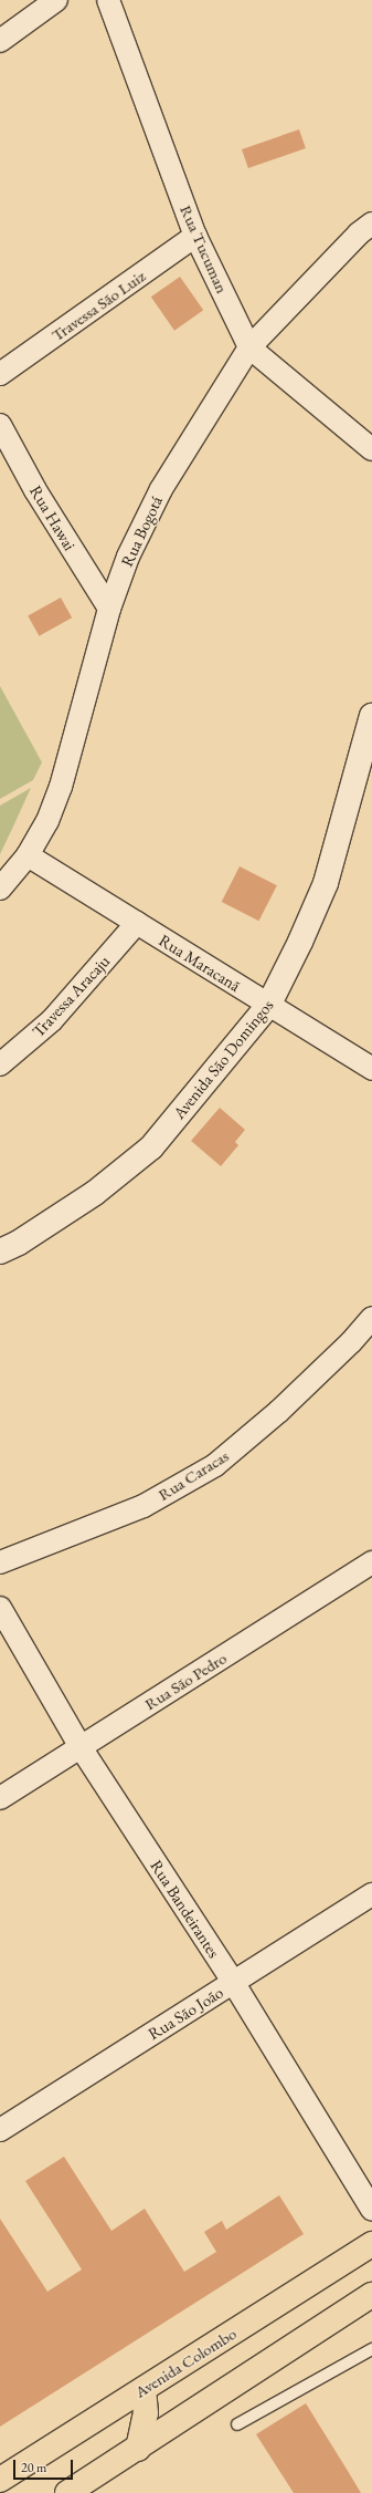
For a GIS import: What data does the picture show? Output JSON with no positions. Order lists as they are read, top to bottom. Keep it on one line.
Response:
{"streets":{"main road":["Avenida Colombo"],"street":["Rua Tucuman","Travessa São Luiz","Rua Hawai","Rua Bogotá","Rua Maracanã","Travessa Aracaju","Avenida São Domingos","Rua Caracas","Rua São Pedro","Rua Bandeirantes","Rua São João"]},"crossings":[["Rua Tucuman","Travessa São Luiz"],["Rua Tucuman","Rua Bogotá"],["Rua Hawai","Rua Bogotá"],["Rua Bogotá","Rua Maracanã"],["Rua Maracanã","Travessa Aracaju"],["Rua Maracanã","Avenida São Domingos"],["Rua São Pedro","Rua Bandeirantes"],["Rua Bandeirantes","Rua São João"]],"scale_bar":"20 m"}
